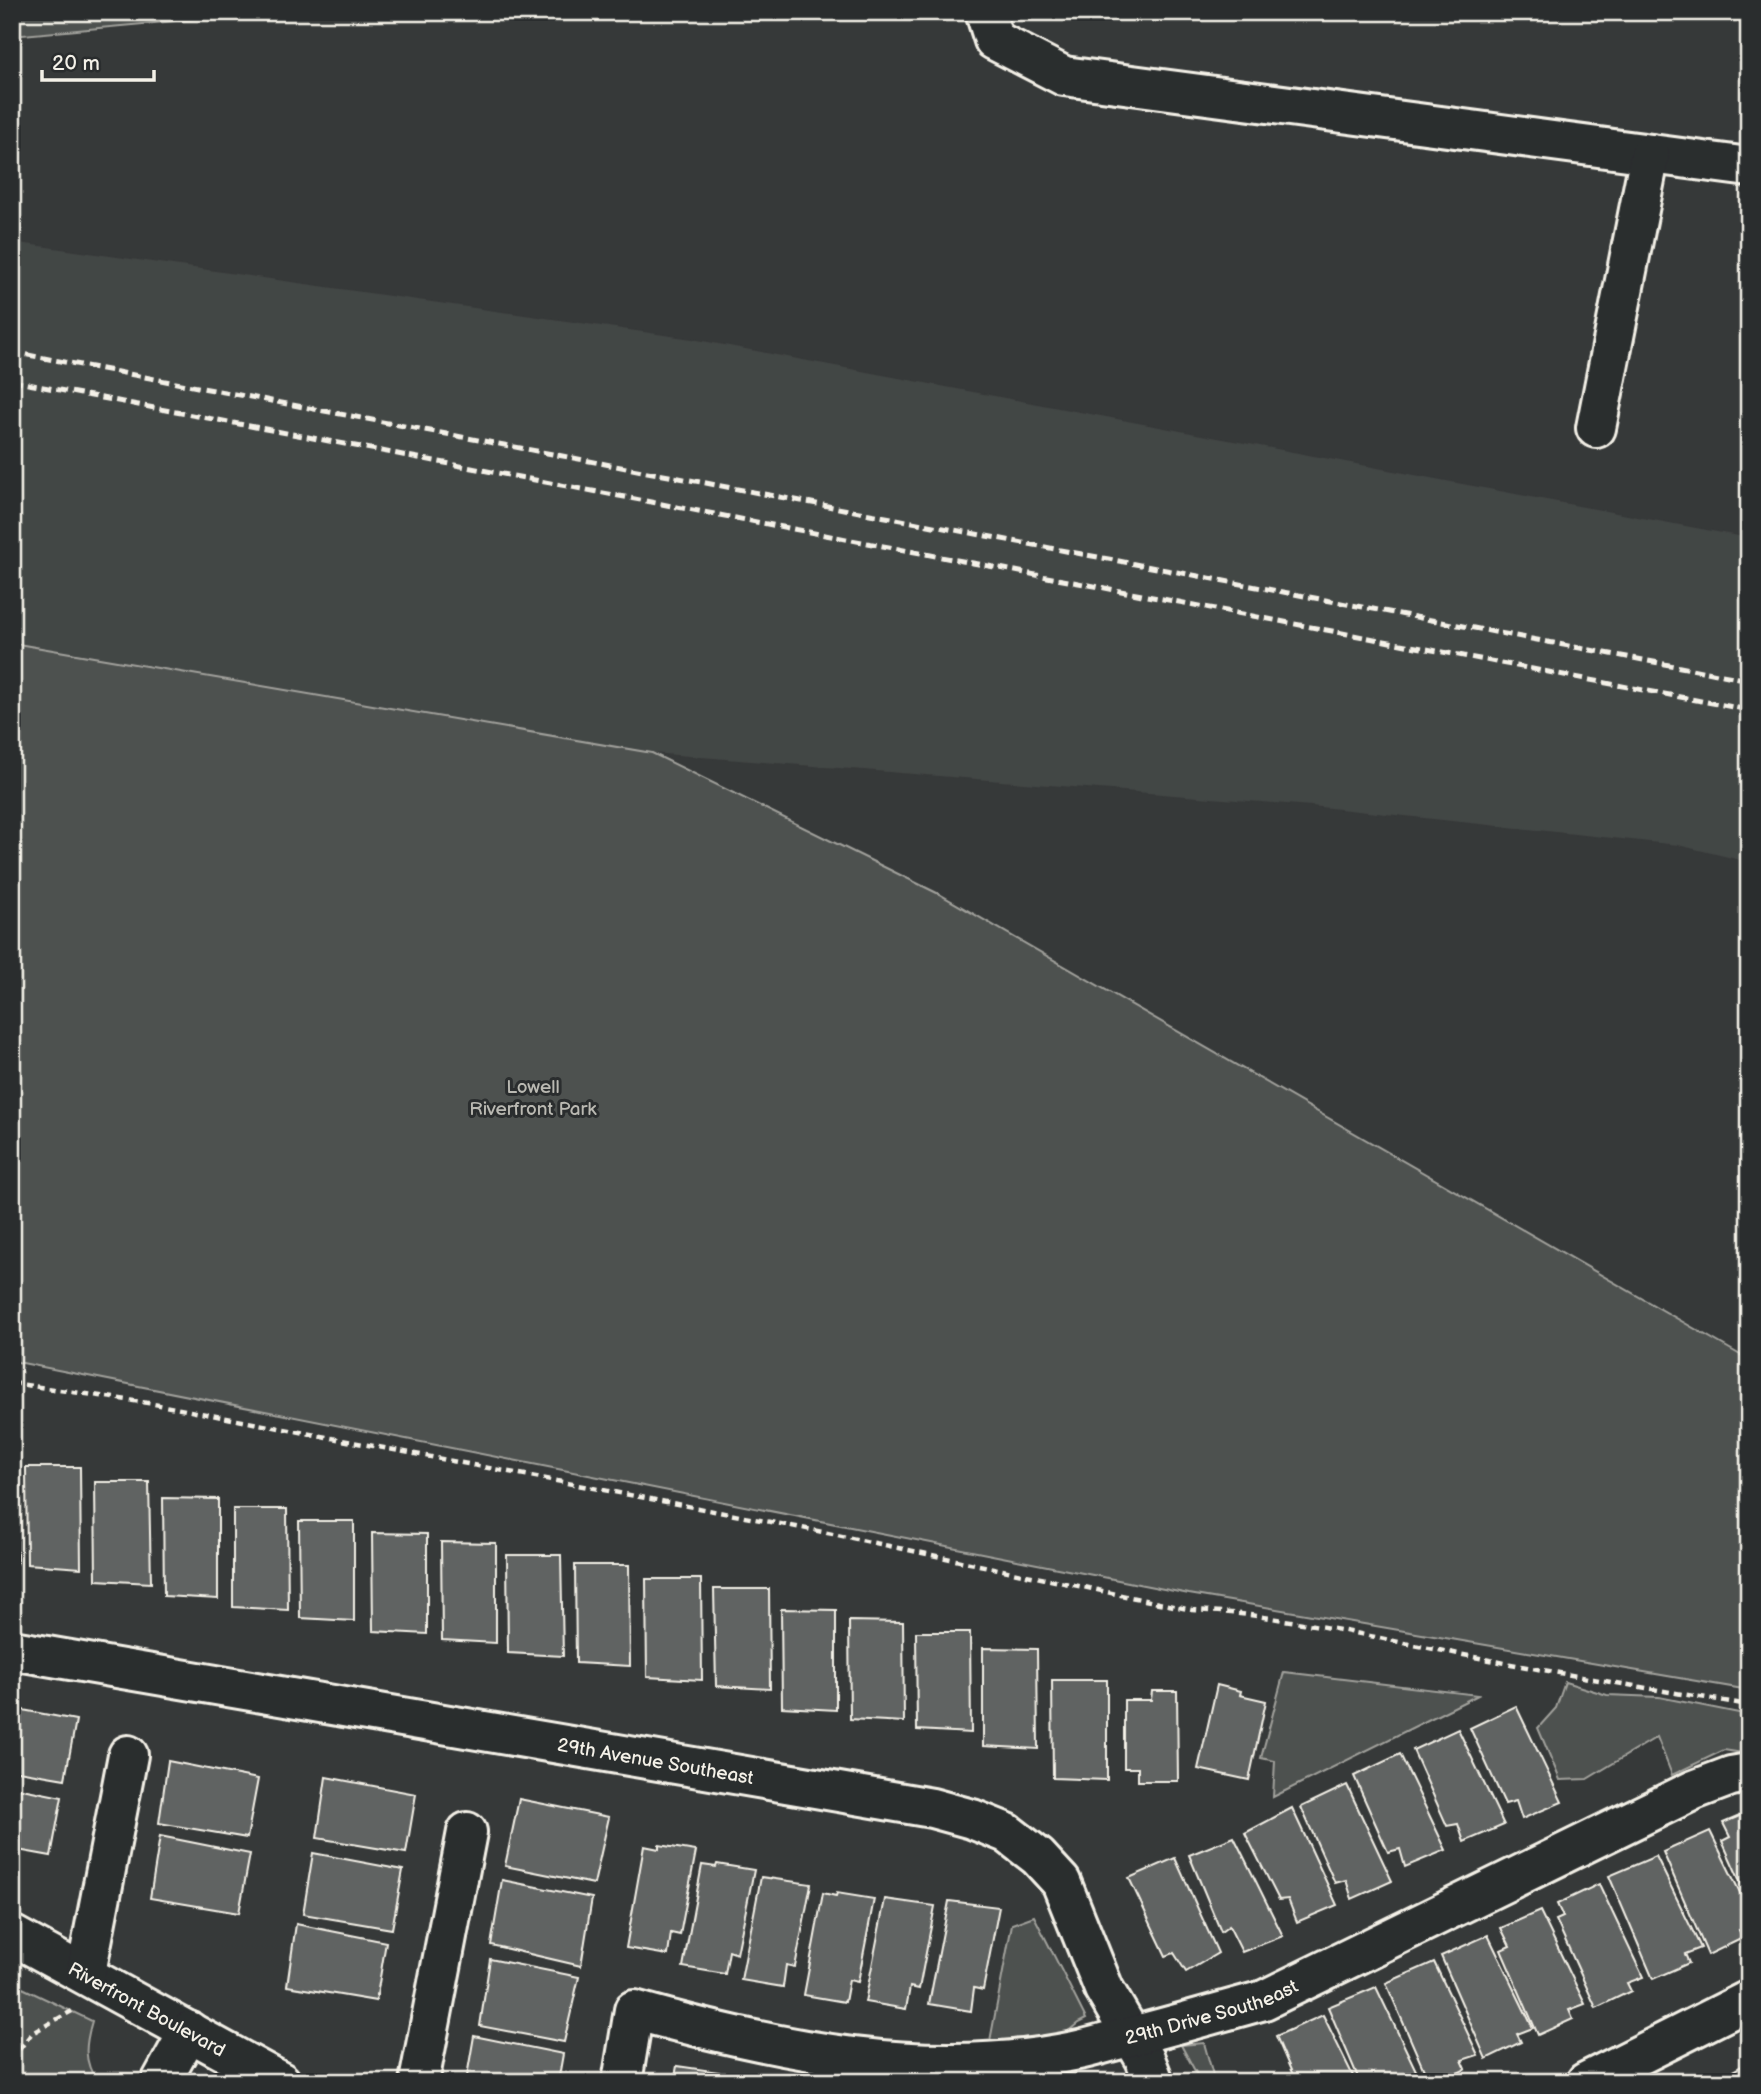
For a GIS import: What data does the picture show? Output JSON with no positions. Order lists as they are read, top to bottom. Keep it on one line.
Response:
{"streets":{"street":["29th Avenue Southeast","Riverfront Boulevard","29th Drive Southeast"]},"crossings":[["29th Avenue Southeast","29th Drive Southeast"]],"parks":["Lowell Riverfront Park"],"scale_bar":"20 m"}
